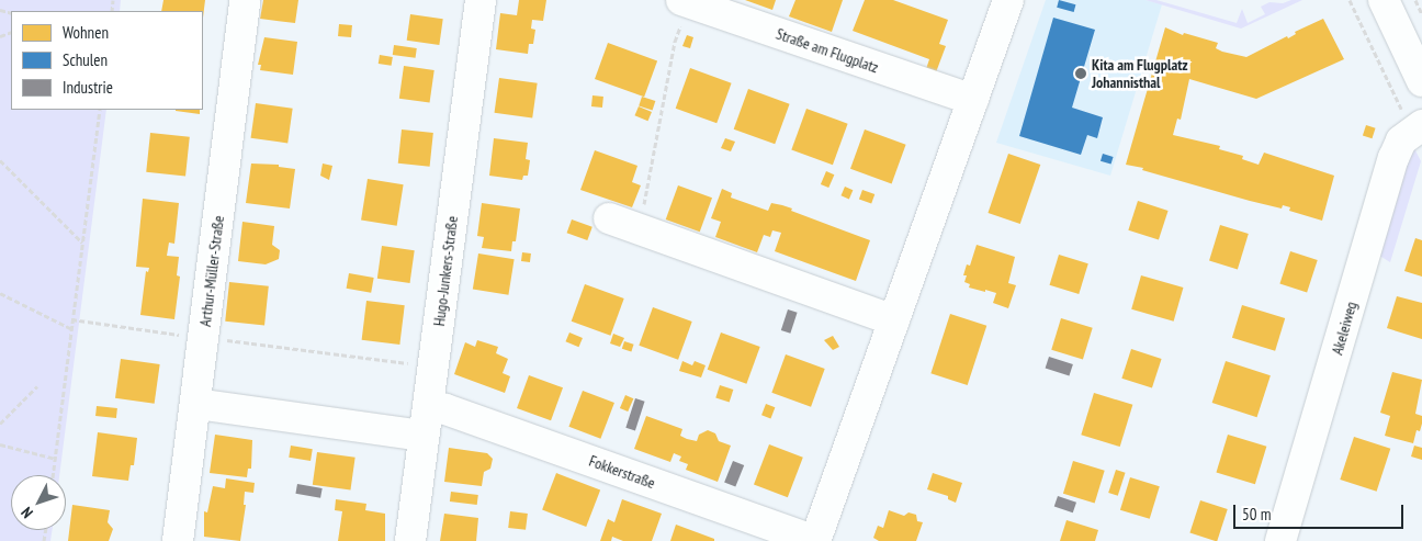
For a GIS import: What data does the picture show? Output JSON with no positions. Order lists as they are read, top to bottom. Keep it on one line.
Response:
{"streets":{"street":["Straße am Flugplatz","Arthur-Müller-Straße","Hugo-Junkers-Straße","Akeleiweg","Fokkerstraße"]},"crossings":[["Hugo-Junkers-Straße","Fokkerstraße"]],"places":["Kita am Flugplatz Johannisthal"],"legend":["Wohnen","Schulen","Industrie"],"scale_bar":"50 m","north":"bottom left"}
